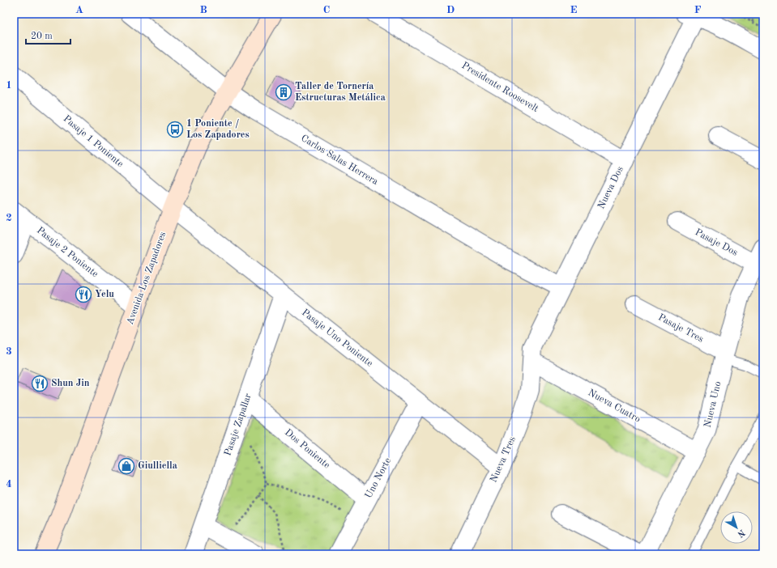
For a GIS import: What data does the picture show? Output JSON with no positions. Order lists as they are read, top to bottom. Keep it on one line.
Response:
{"streets":{"main road":["Avenida Los Zapadores"],"street":["Presidente Roosevelt","Pasaje 1 Poniente","Carlos Salas Herrera","Nueva Dos","Pasaje Dos","Pasaje 2 Poniente","Pasaje Tres","Pasaje Uno Poniente","Nueva Uno","Nueva Cuatro","Pasaje Zapallar","Dos Poniente","Nueva Tres","Uno Norte"]},"crossings":[["Presidente Roosevelt","Nueva Dos"],["Pasaje 1 Poniente","Avenida Los Zapadores"],["Pasaje 1 Poniente","Pasaje Uno Poniente"],["Carlos Salas Herrera","Nueva Dos"],["Carlos Salas Herrera","Avenida Los Zapadores"],["Nueva Dos","Nueva Cuatro"],["Nueva Dos","Nueva Tres"],["Pasaje Dos","Nueva Uno"],["Pasaje 2 Poniente","Avenida Los Zapadores"],["Avenida Los Zapadores","Pasaje Uno Poniente"],["Pasaje Tres","Nueva Uno"],["Pasaje Uno Poniente","Pasaje Zapallar"],["Pasaje Uno Poniente","Nueva Tres"],["Pasaje Uno Poniente","Uno Norte"],["Nueva Uno","Nueva Cuatro"],["Nueva Cuatro","Nueva Tres"],["Pasaje Zapallar","Dos Poniente"],["Dos Poniente","Uno Norte"]],"places":{"building":["Taller de Tornería Estructuras Metálica"],"bus stop":["1 Poniente / Los Zapadores"],"restaurant":["Yelu","Shun Jin"],"shop":["Giulliella"]},"scale_bar":"20 m","north":"bottom right","grid":{"columns":["A","B","C","D","E","F"],"rows":["1","2","3","4"]}}
